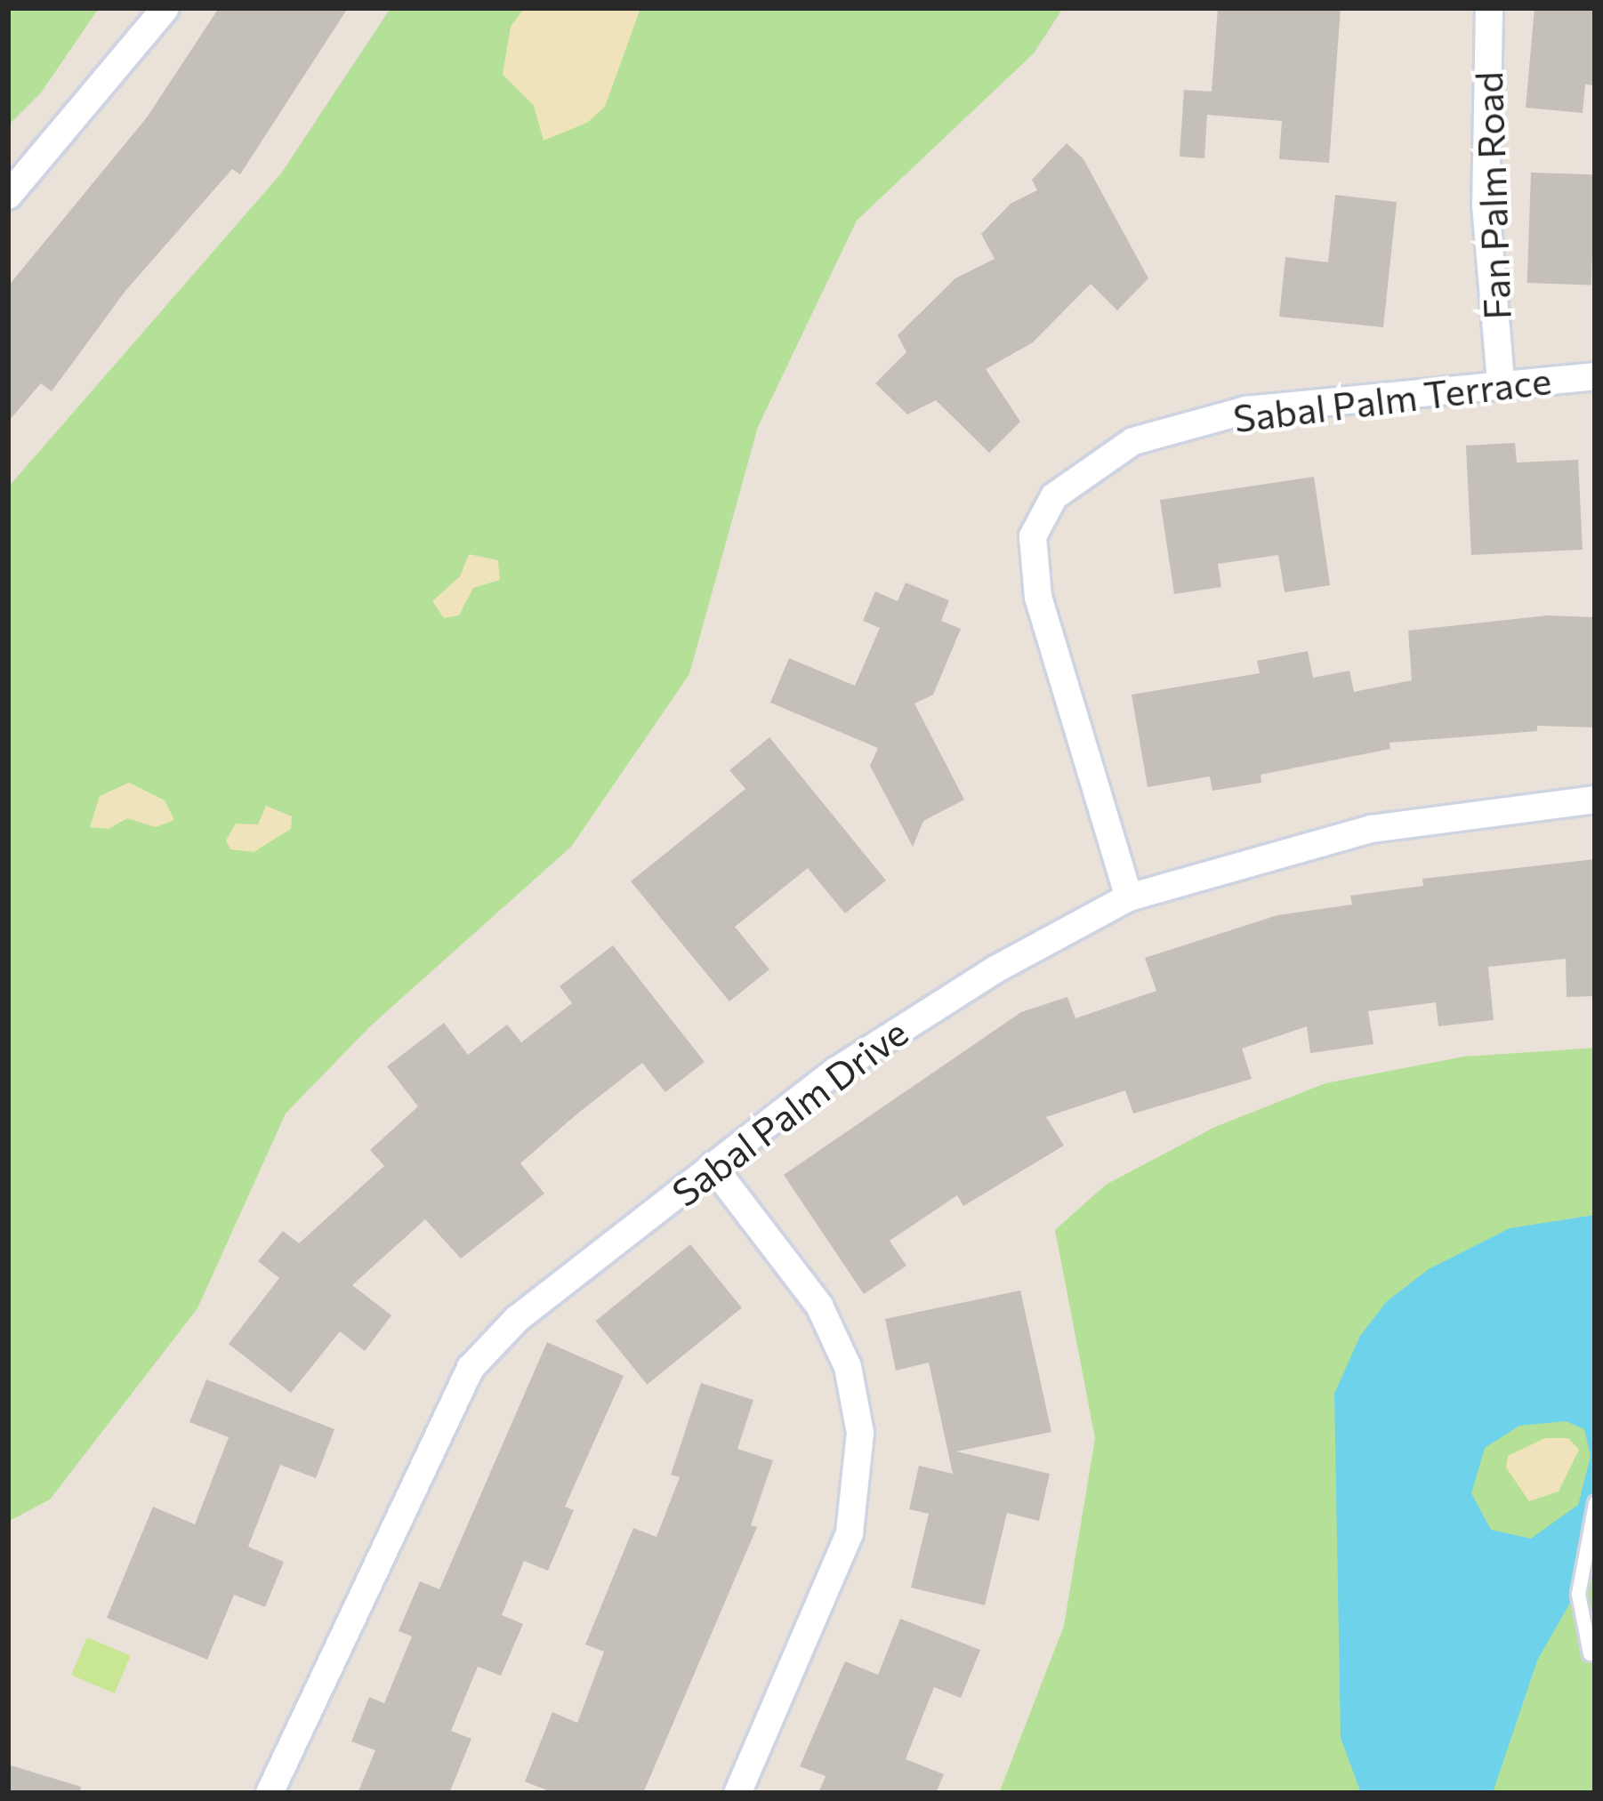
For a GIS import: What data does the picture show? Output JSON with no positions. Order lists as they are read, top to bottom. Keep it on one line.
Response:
{"streets":{"street":["Fan Palm Road","Sabal Palm Terrace","Sabal Palm Drive"]},"crossings":[["Fan Palm Road","Sabal Palm Terrace"],["Sabal Palm Terrace","Sabal Palm Drive"]]}
